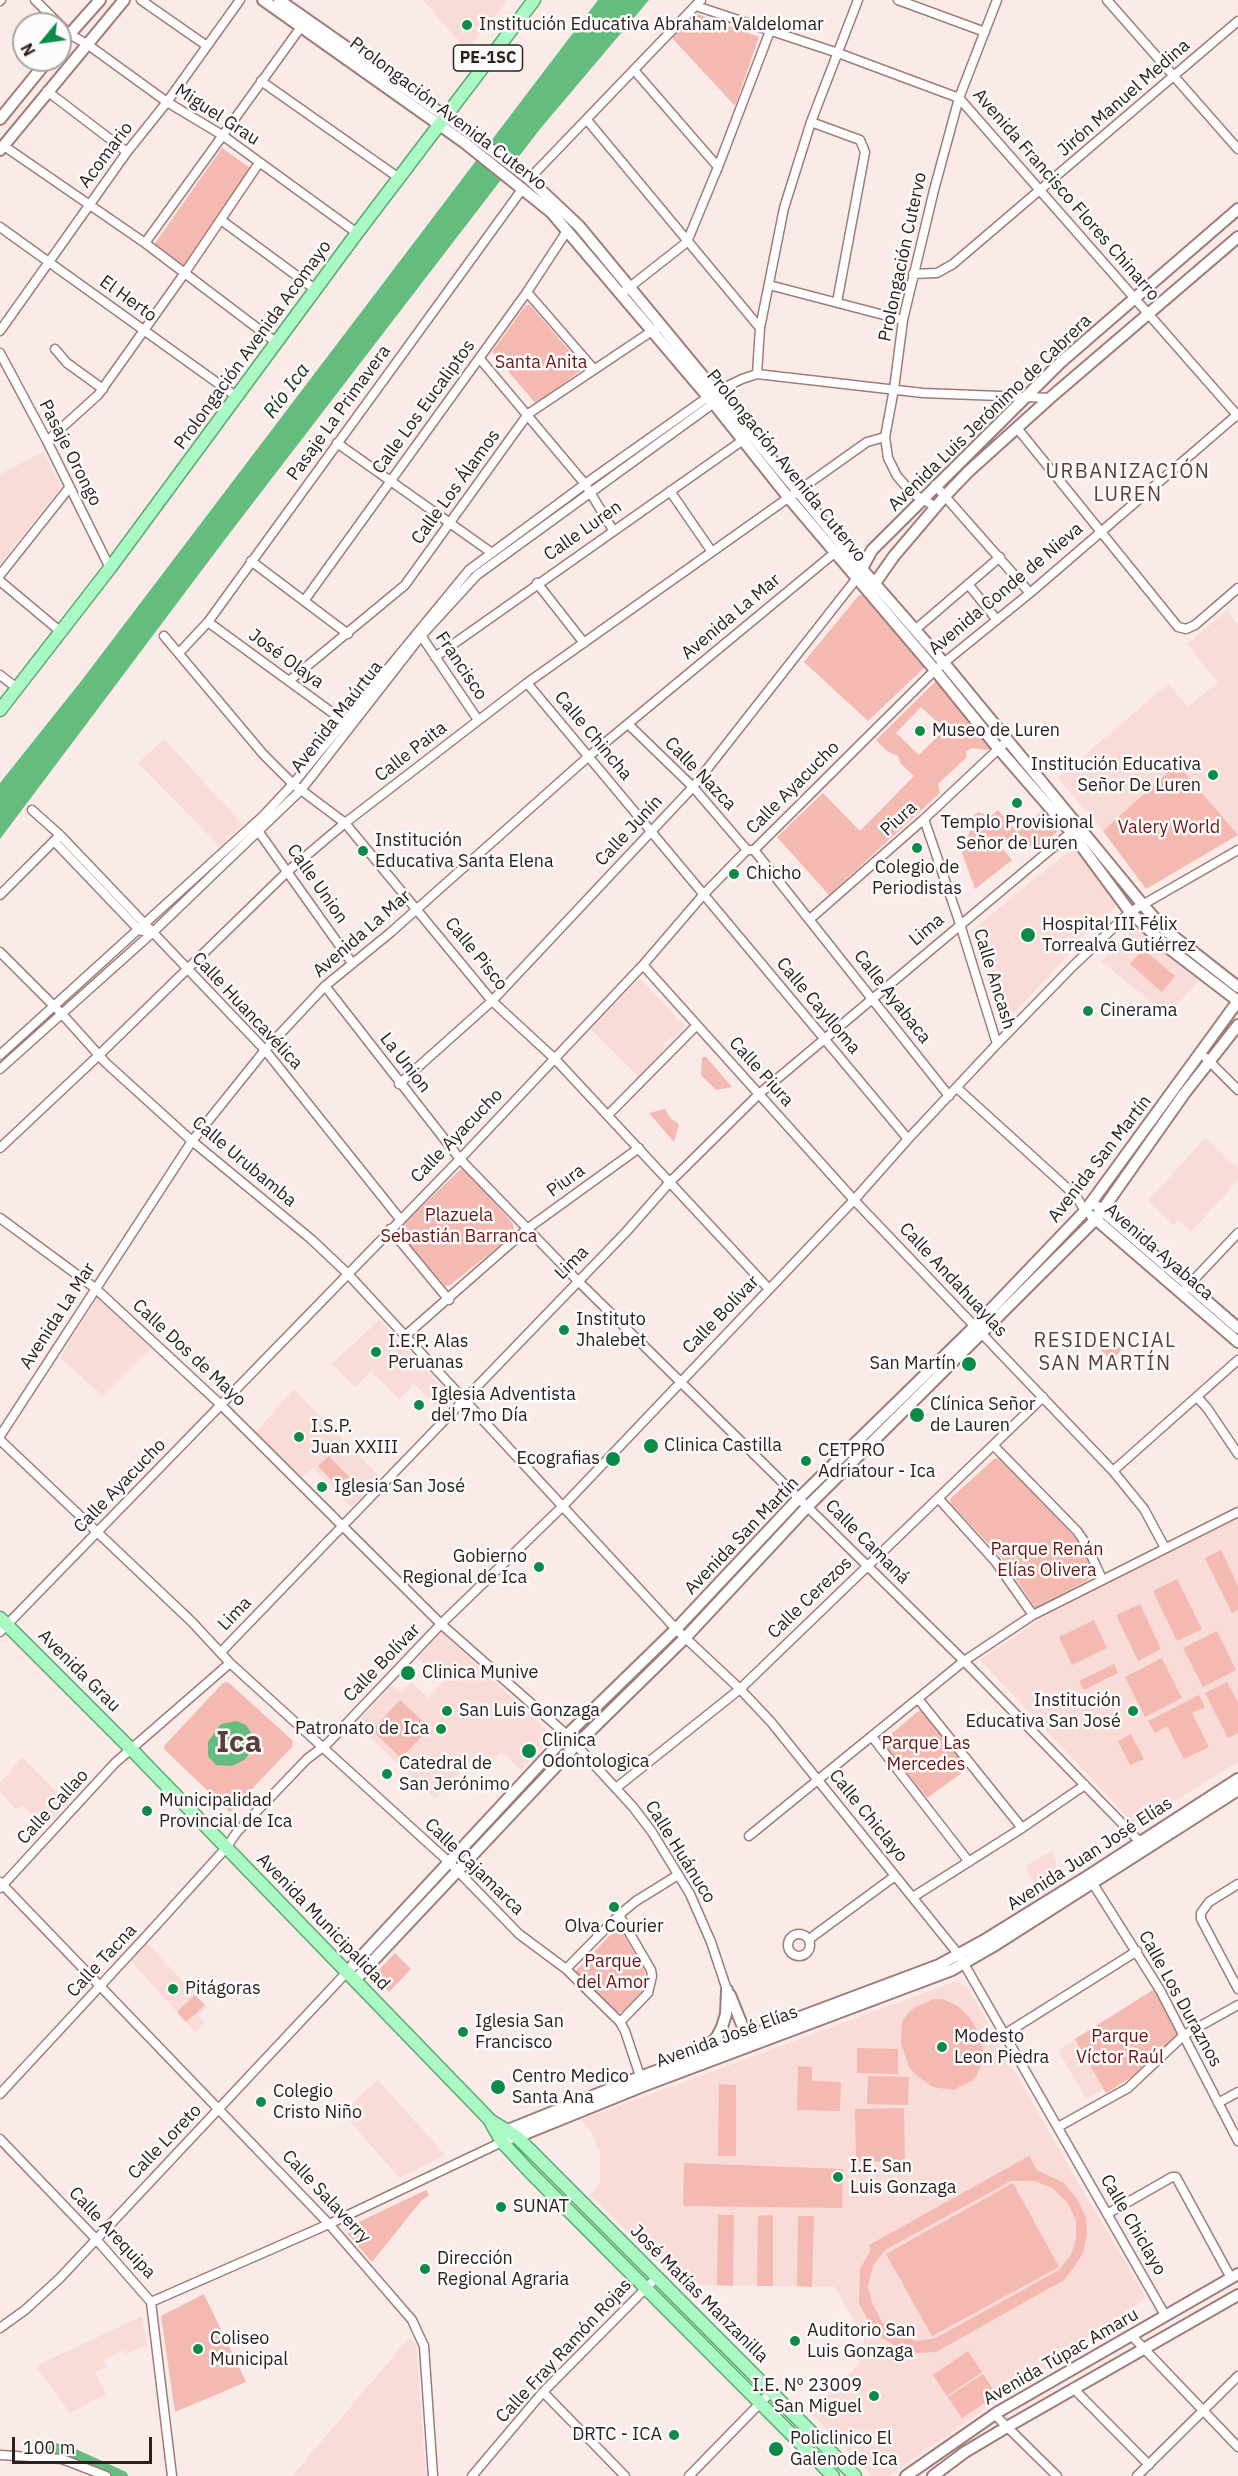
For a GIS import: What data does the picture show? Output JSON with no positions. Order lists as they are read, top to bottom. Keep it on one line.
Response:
{"streets":{"main road":["PE-1SC","Prolongación Avenida Acomayo","Avenida Grau","Avenida Municipalidad","José Matías Manzanilla"],"street":["Jirón Manuel Medina","Prolongación Avenida Cutervo","Miguel Grau","Acomario","Avenida Francisco Flores Chinarro","Prolongación Cutervo","El Herto","Calle Los Eucaliptos","Pasaje La Primavera","Avenida Luis Jerónimo de Cabrera","Pasaje Orongo","Calle Los Álamos","Calle Luren","Avenida Conde de Nieva","Avenida La Mar","José Olaya","Francisco","Avenida Maúrtua","Calle Chincha","Calle Paita","Calle Nazca","Calle Ayacucho","Piura","Calle Junín","Calle Union","Lima","Calle Pisco","Calle Ancash","Calle Ayabaca","Calle Caylloma","Calle Huancavélica","La Union","Calle Piura","Avenida San Martín","Calle Urubamba","Avenida Ayabaca","Calle Andahuaylas","Calle Bolívar","Calle Dos de Mayo","Calle Camaná","Calle Cerezos","Calle Callao","Calle Chiclayo","Calle Huánuco","Avenida Juan José Elías","Calle Cajamarca","Calle Tacna","Calle Los Duraznos","Avenida José Elías","Calle Loreto","Calle Salaverry","Calle Arequipa","Calle Fray Ramón Rojas","Avenida Túpac Amaru"]},"crossings":[["Jirón Manuel Medina","Avenida Francisco Flores Chinarro"],["Jirón Manuel Medina","Prolongación Cutervo"],["Prolongación Avenida Cutervo","Prolongación Avenida Acomayo"],["Prolongación Avenida Cutervo","Calle Los Eucaliptos"],["Prolongación Avenida Cutervo","Pasaje La Primavera"],["Prolongación Avenida Cutervo","Avenida Luis Jerónimo de Cabrera"],["Prolongación Avenida Cutervo","Calle Los Álamos"],["Prolongación Avenida Cutervo","Calle Luren"],["Prolongación Avenida Cutervo","Avenida Conde de Nieva"],["Prolongación Avenida Cutervo","Avenida La Mar"],["Prolongación Avenida Cutervo","Avenida Maúrtua"],["Prolongación Avenida Cutervo","Calle Paita"],["Prolongación Avenida Cutervo","Calle Ayacucho"],["Prolongación Avenida Cutervo","Piura"],["Prolongación Avenida Cutervo","Calle Junín"],["Prolongación Avenida Cutervo","Lima"],["Prolongación Avenida Cutervo","Avenida San Martín"],["Prolongación Avenida Cutervo","Calle Bolívar"],["Miguel Grau","Acomario"],["Miguel Grau","Prolongación Avenida Acomayo"],["Acomario","El Herto"],["Avenida Francisco Flores Chinarro","Prolongación Cutervo"],["Avenida Francisco Flores Chinarro","Pasaje La Primavera"],["Avenida Francisco Flores Chinarro","Avenida Luis Jerónimo de Cabrera"],["Avenida Francisco Flores Chinarro","Avenida Conde de Nieva"],["Prolongación Cutervo","Avenida Luis Jerónimo de Cabrera"],["Prolongación Cutervo","Calle Paita"],["El Herto","Prolongación Avenida Acomayo"],["Prolongación Avenida Acomayo","Pasaje Orongo"],["Pasaje La Primavera","José Olaya"],["Pasaje La Primavera","Calle Pisco"],["Avenida Luis Jerónimo de Cabrera","Calle Junín"],["Calle Los Álamos","José Olaya"],["Calle Luren","Francisco"],["Avenida Conde de Nieva","Calle Ayacucho"],["Avenida La Mar","Calle Chincha"],["Avenida La Mar","Calle Nazca"],["Avenida La Mar","Calle Union"],["Avenida La Mar","Calle Pisco"],["Avenida La Mar","Calle Huancavélica"],["Avenida La Mar","La Union"],["Avenida La Mar","Calle Urubamba"],["Avenida La Mar","Calle Dos de Mayo"],["José Olaya","Avenida Maúrtua"],["Francisco","Avenida Maúrtua"],["Francisco","Calle Paita"],["Avenida Maúrtua","Calle Union"],["Avenida Maúrtua","Calle Pisco"],["Avenida Maúrtua","Calle Huancavélica"],["Avenida Maúrtua","Calle Urubamba"],["Calle Chincha","Calle Paita"],["Calle Chincha","Calle Ayacucho"],["Calle Chincha","Calle Junín"],["Calle Chincha","Calle Caylloma"],["Calle Paita","Calle Union"],["Calle Paita","Calle Pisco"],["Calle Paita","Calle Huancavélica"],["Calle Paita","Calle Urubamba"],["Calle Nazca","Calle Ayacucho"],["Calle Nazca","Piura"],["Calle Nazca","Calle Junín"],["Calle Nazca","Calle Ayabaca"],["Calle Ayacucho","Calle Pisco"],["Calle Ayacucho","Calle Caylloma"],["Calle Ayacucho","Calle Huancavélica"],["Calle Ayacucho","La Union"],["Calle Ayacucho","Calle Piura"],["Calle Ayacucho","Calle Urubamba"],["Calle Ayacucho","Calle Dos de Mayo"],["Calle Ayacucho","Calle Camaná"],["Calle Ayacucho","Avenida Grau"],["Piura","Calle Pisco"],["Piura","Calle Ancash"],["Piura","Calle Ayabaca"],["Piura","Calle Urubamba"],["Piura","Calle Camaná"],["Calle Junín","Calle Pisco"],["Calle Junín","La Union"],["Lima","Calle Pisco"],["Lima","Calle Ancash"],["Lima","Calle Ayabaca"],["Lima","Calle Caylloma"],["Lima","Calle Piura"],["Lima","Calle Urubamba"],["Lima","Calle Dos de Mayo"],["Lima","Calle Camaná"],["Lima","Calle Chiclayo"],["Lima","Calle Huánuco"],["Lima","Calle Cajamarca"],["Calle Pisco","Calle Bolívar"],["Calle Ancash","Calle Bolívar"],["Calle Ayabaca","Calle Bolívar"],["Calle Caylloma","Calle Bolívar"],["La Union","Calle Camaná"],["Calle Piura","Calle Andahuaylas"],["Calle Piura","Calle Bolívar"],["Avenida San Martín","Avenida Ayabaca"],["Avenida San Martín","Calle Andahuaylas"],["Avenida San Martín","Calle Camaná"],["Avenida San Martín","Calle Chiclayo"],["Avenida San Martín","Calle Huánuco"],["Avenida San Martín","Calle Cajamarca"],["Avenida San Martín","Avenida Municipalidad"],["Avenida San Martín","Calle Loreto"],["Calle Urubamba","Calle Chiclayo"],["Calle Andahuaylas","Calle Bolívar"],["Calle Andahuaylas","Calle Cerezos"],["Calle Bolívar","Calle Camaná"],["Calle Bolívar","Calle Chiclayo"],["Calle Bolívar","Calle Huánuco"],["Calle Bolívar","Calle Cajamarca"],["Calle Bolívar","Avenida Municipalidad"],["Calle Bolívar","Calle Tacna"],["Calle Dos de Mayo","Calle Huánuco"],["Calle Camaná","Calle Cerezos"],["Calle Camaná","Avenida Juan José Elías"],["Calle Cerezos","Calle Chiclayo"],["Calle Cerezos","Calle Huánuco"],["Avenida Grau","Calle Callao"],["Avenida Grau","Avenida Municipalidad"],["Calle Callao","Avenida Municipalidad"],["Calle Callao","Calle Salaverry"],["Calle Chiclayo","Avenida Juan José Elías"],["Calle Chiclayo","Avenida José Elías"],["Calle Chiclayo","Avenida Túpac Amaru"],["Avenida Juan José Elías","Calle Los Duraznos"],["Avenida Juan José Elías","Avenida José Elías"],["Calle Cajamarca","Avenida José Elías"],["Avenida Municipalidad","Calle Tacna"],["Avenida Municipalidad","Avenida José Elías"],["Avenida Municipalidad","Calle Loreto"],["Avenida Municipalidad","José Matías Manzanilla"],["Calle Tacna","Calle Salaverry"],["Avenida José Elías","Calle Salaverry"],["Avenida José Elías","Calle Arequipa"],["Avenida José Elías","José Matías Manzanilla"],["Calle Loreto","Calle Salaverry"],["Calle Loreto","Calle Arequipa"],["José Matías Manzanilla","Calle Fray Ramón Rojas"]],"districts":["URBANIZACIÓN LUREN","RESIDENCIAL SAN MARTÍN","Ica"],"water":["Río Ica"],"parks":["Santa Anita","Valery World","Plazuela Sebastián Barranca","Parque Renán Elías Olivera","Parque Las Mercedes","Parque del Amor","Parque Víctor Raúl"],"places":["Institución Educativa Abraham Valdelomar","Museo de Luren","Institución Educativa Señor De Luren","Templo Provisional Señor de Luren","Colegio de Periodistas","Institución Educativa Santa Elena","Chicho","Hospital III Félix Torrealva Gutiérrez","Cinerama","Instituto Jhalebet","I.E.P. Alas Peruanas","San Martín","Iglesia Adventista del 7mo Día","Clínica Señor de Lauren","I.S.P. Juan XXIII","Clinica Castilla","Ecografias","CETPRO Adriatour - Ica","Iglesia San José","Gobierno Regional de Ica","Clinica Munive","San Luis Gonzaga","Institución Educativa San José","Patronato de Ica","Clinica Odontologica","Catedral de San Jerónimo","Municipalidad Provincial de Ica","Olva Courier","Pitágoras","Iglesia San Francisco","Modesto Leon Piedra","Centro Medico Santa Ana","Colegio Cristo Niño","I.E. San Luis Gonzaga","SUNAT","Dirección Regional Agraria","Auditorio San Luis Gonzaga","Coliseo Municipal","I.E. Nº 23009 San Miguel","DRTC - ICA","Policlinico El Galenode Ica"],"scale_bar":"100 m","north":"bottom left"}
